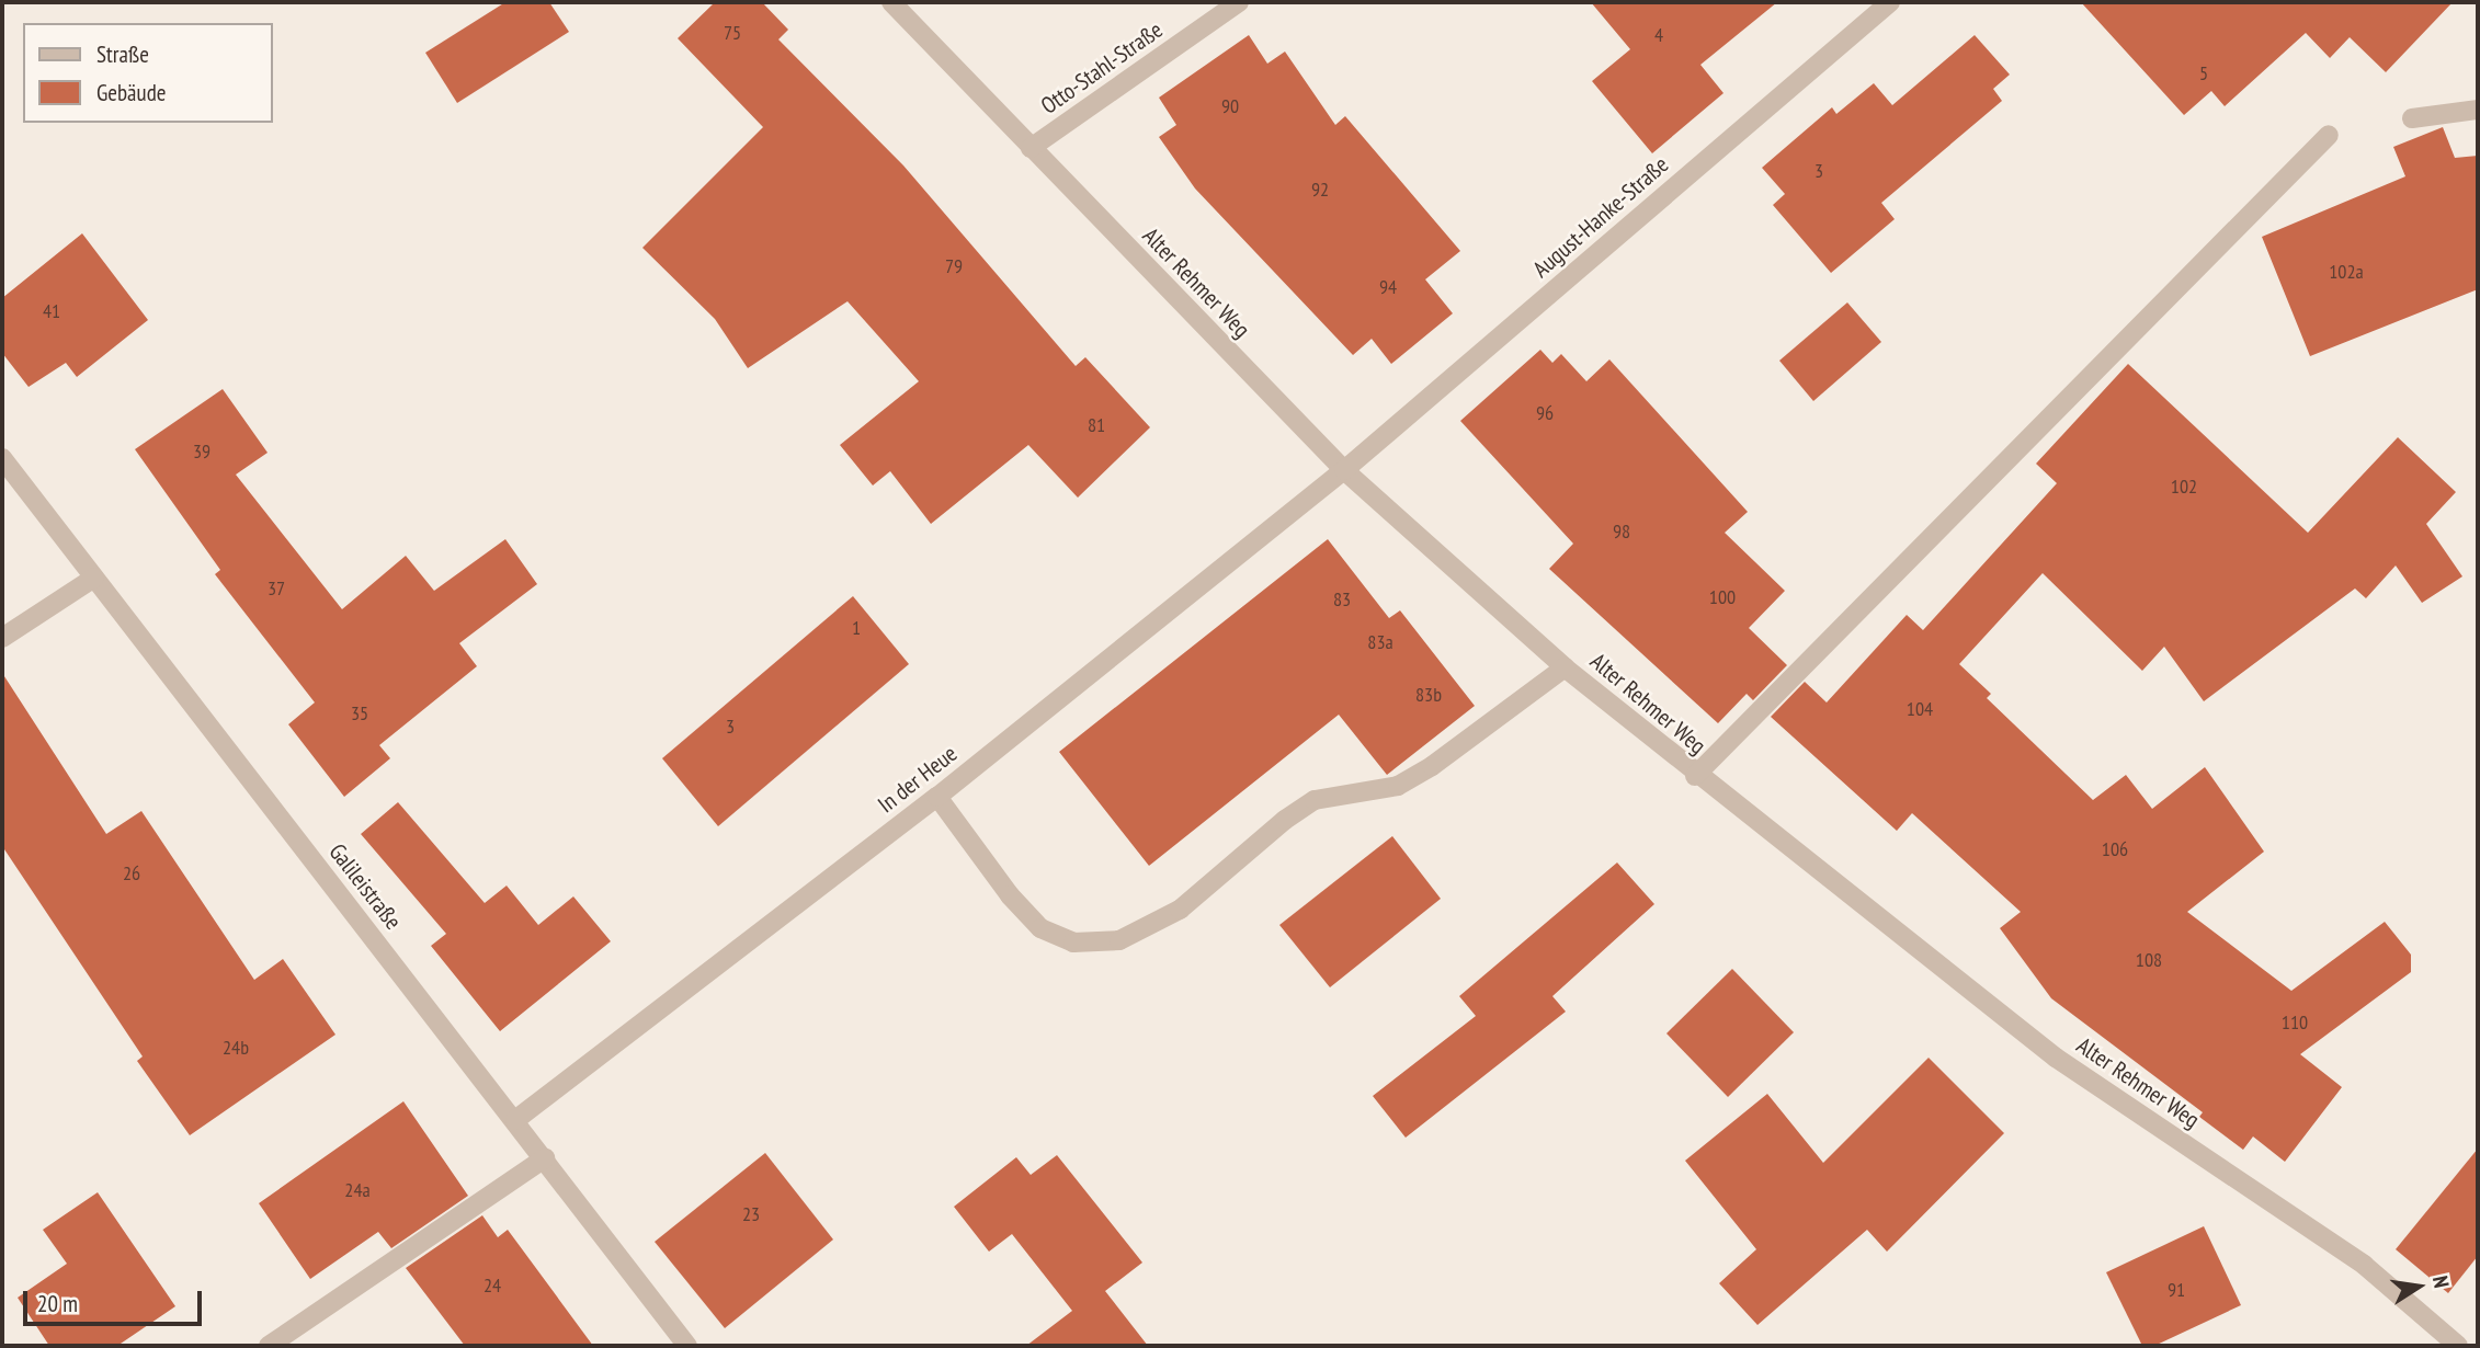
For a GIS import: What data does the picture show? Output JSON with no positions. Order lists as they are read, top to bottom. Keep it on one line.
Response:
{"streets":{"street":["Otto-Stahl-Straße","August-Hanke-Straße","Alter Rehmer Weg","In der Heue","Galileistraße"]},"crossings":[["Otto-Stahl-Straße","Alter Rehmer Weg"],["August-Hanke-Straße","Alter Rehmer Weg"],["August-Hanke-Straße","In der Heue"],["Alter Rehmer Weg","In der Heue"],["In der Heue","Galileistraße"]],"house_numbers":["75","4","5","90","3","92","79","102a","94","41","96","81","39","102","98","37","100","83","1","83a","83b","104","35","3","106","26","108","110","24b","24a","23","24","91"],"legend":["Straße","Gebäude"],"scale_bar":"20 m","north":"right"}
